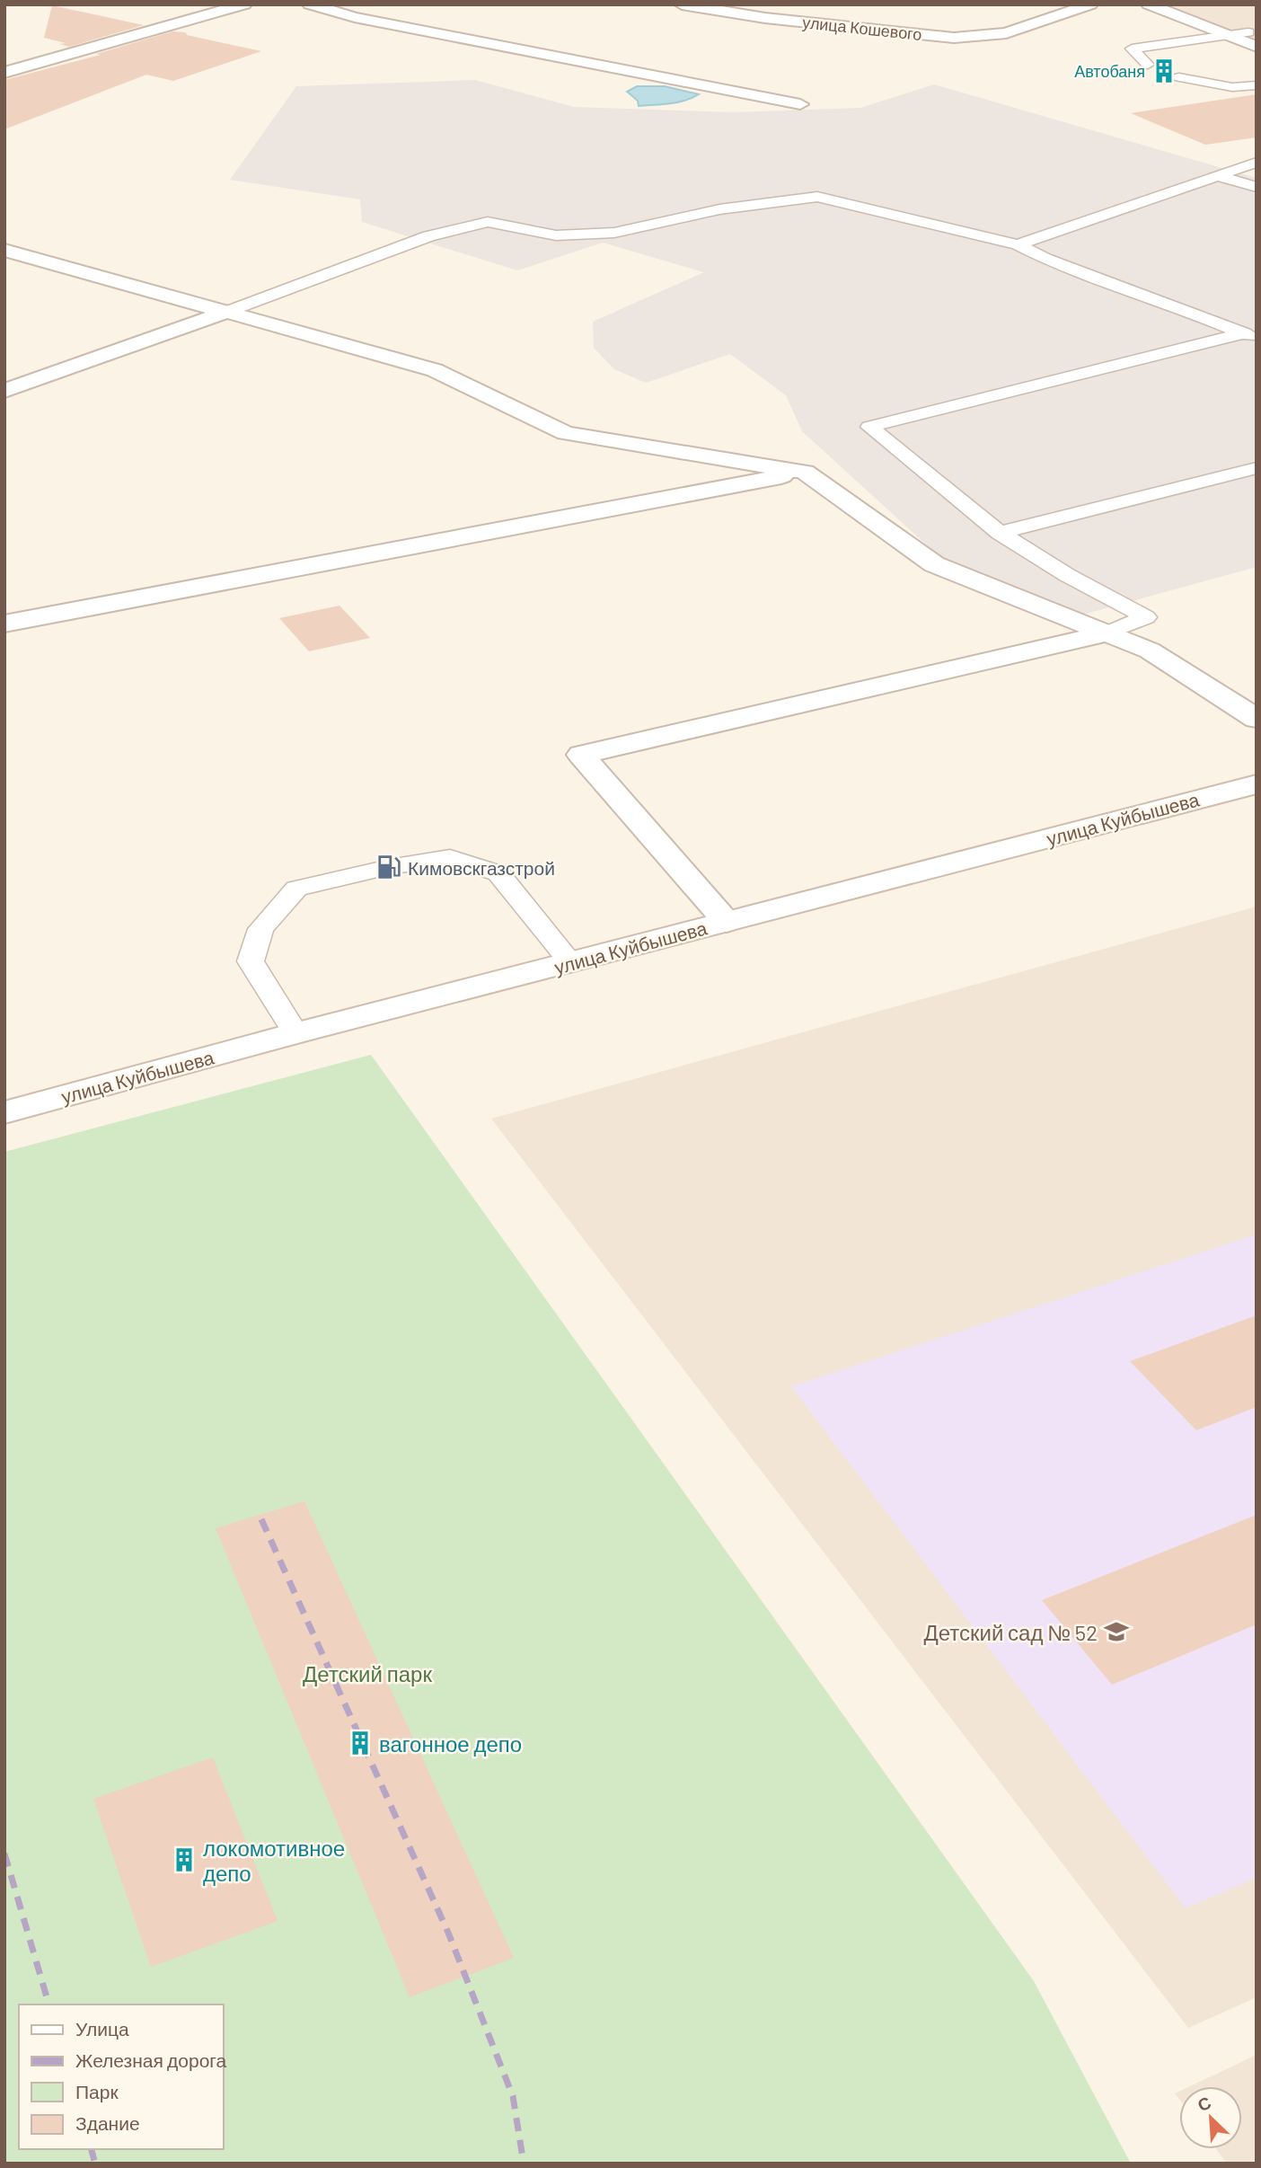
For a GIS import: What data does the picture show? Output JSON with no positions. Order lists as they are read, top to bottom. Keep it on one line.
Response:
{"streets":{"street":["улица Кошевого","улица Куйбышева"]},"parks":["Детский парк"],"places":{"building":["Автобаня","вагонное депо","локомотивное депо"],"fuel station":["Кимовскгазстрой"],"school or university":["Детский сад № 52"]},"legend":["Улица","Железная дорога","Парк","Здание"],"north":"top left"}
